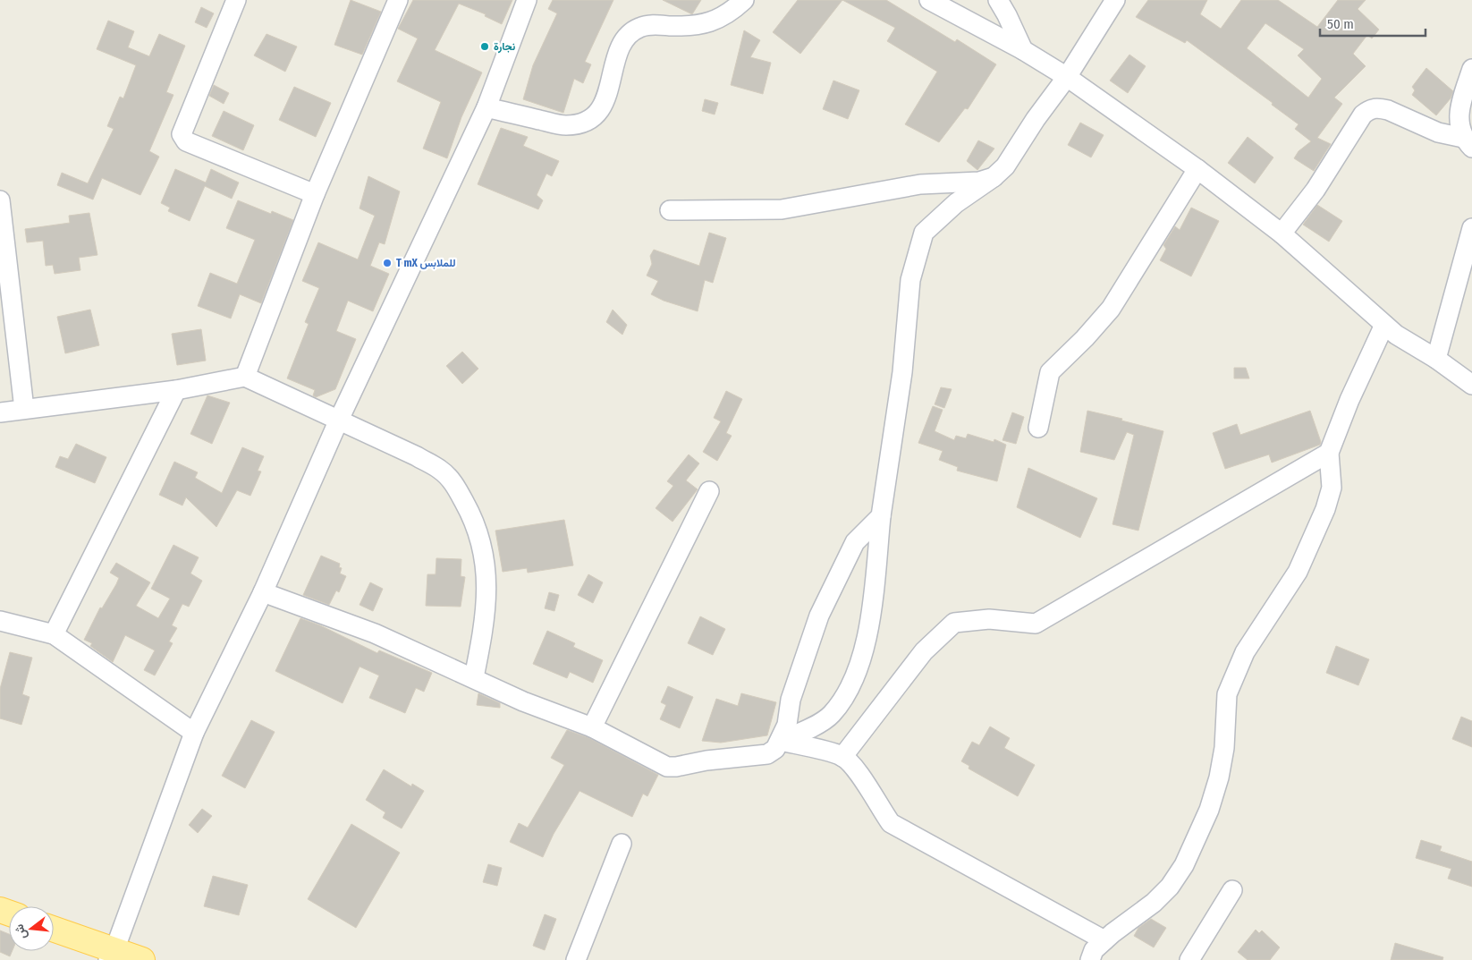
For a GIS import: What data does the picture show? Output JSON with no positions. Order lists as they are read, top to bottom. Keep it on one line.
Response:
{"places":["نجارة","T mX للملابس"],"scale_bar":"50 m","north":"left"}
